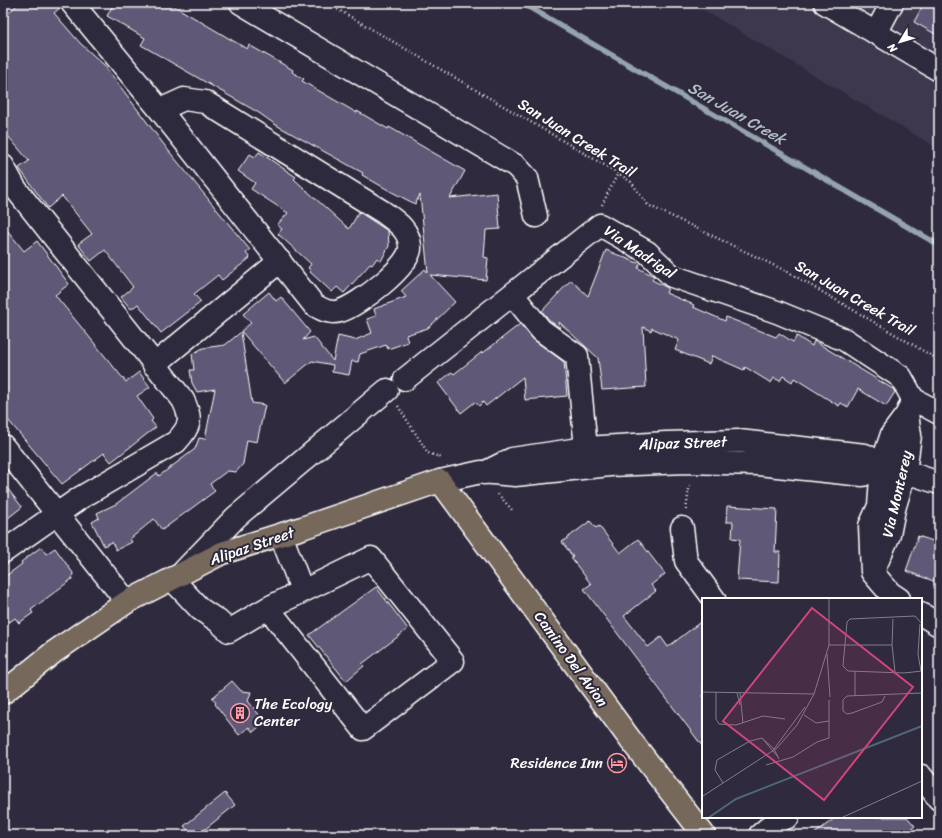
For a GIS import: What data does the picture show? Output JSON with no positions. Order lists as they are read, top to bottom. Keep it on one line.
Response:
{"streets":{"main road":["Alipaz Street","Camino Del Avion"],"street":["Via Madrigal","Via Monterey"],"path":["San Juan Creek Trail"]},"crossings":[["Via Madrigal","Alipaz Street"],["Via Madrigal","Via Monterey"],["Alipaz Street","Via Monterey"],["Alipaz Street","Camino Del Avion"]],"water":["San Juan Creek"],"places":{"building":["The Ecology Center"],"hotel":["Residence Inn"]},"north":"bottom left"}
